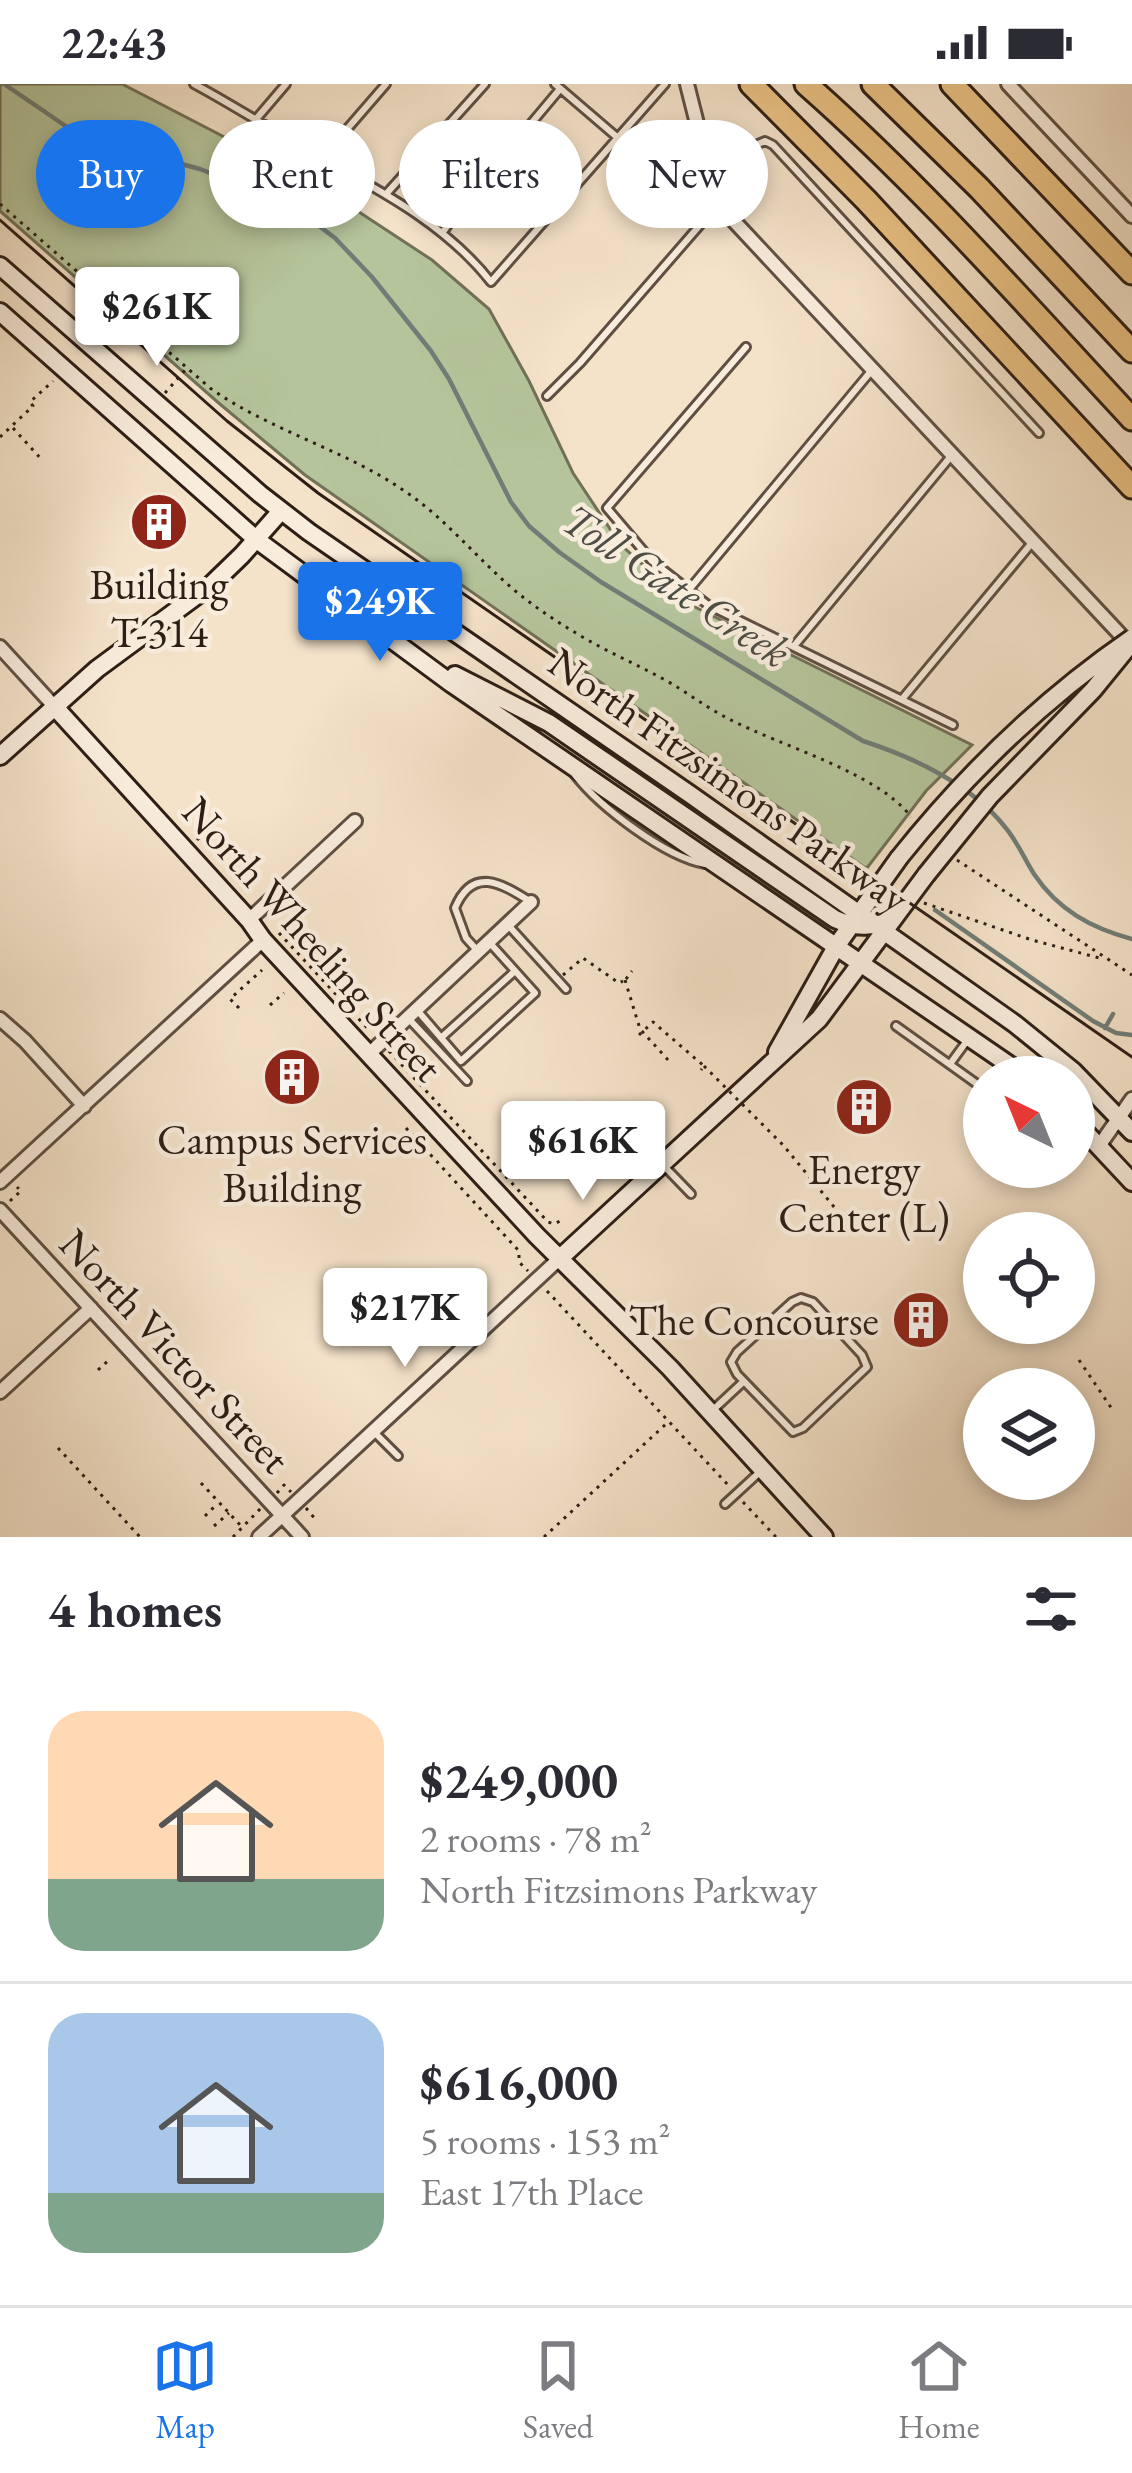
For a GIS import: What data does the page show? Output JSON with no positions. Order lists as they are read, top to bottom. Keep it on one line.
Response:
{"streets":{"main road":["North Fitzsimons Parkway","North Wheeling Street"],"street":["North Victor Street"]},"water":["Toll Gate Creek"],"places":{"building":["Building T-314","Campus Services Building","Energy Center (L)","The Concourse"]},"north":"top left","page":{"status":"22:43","chip":["Buy","Rent","Filters","New"],"price":["$261K","$249K","$616K","$217K"],"heading":"4 homes","list":[{"name":"$249,000","note":"2 rooms · 78 m² · North Fitzsimons Parkway"},{"name":"$616,000","note":"5 rooms · 153 m² · East 17th Place"}],"tabs":["Map","Saved","Home"]}}
